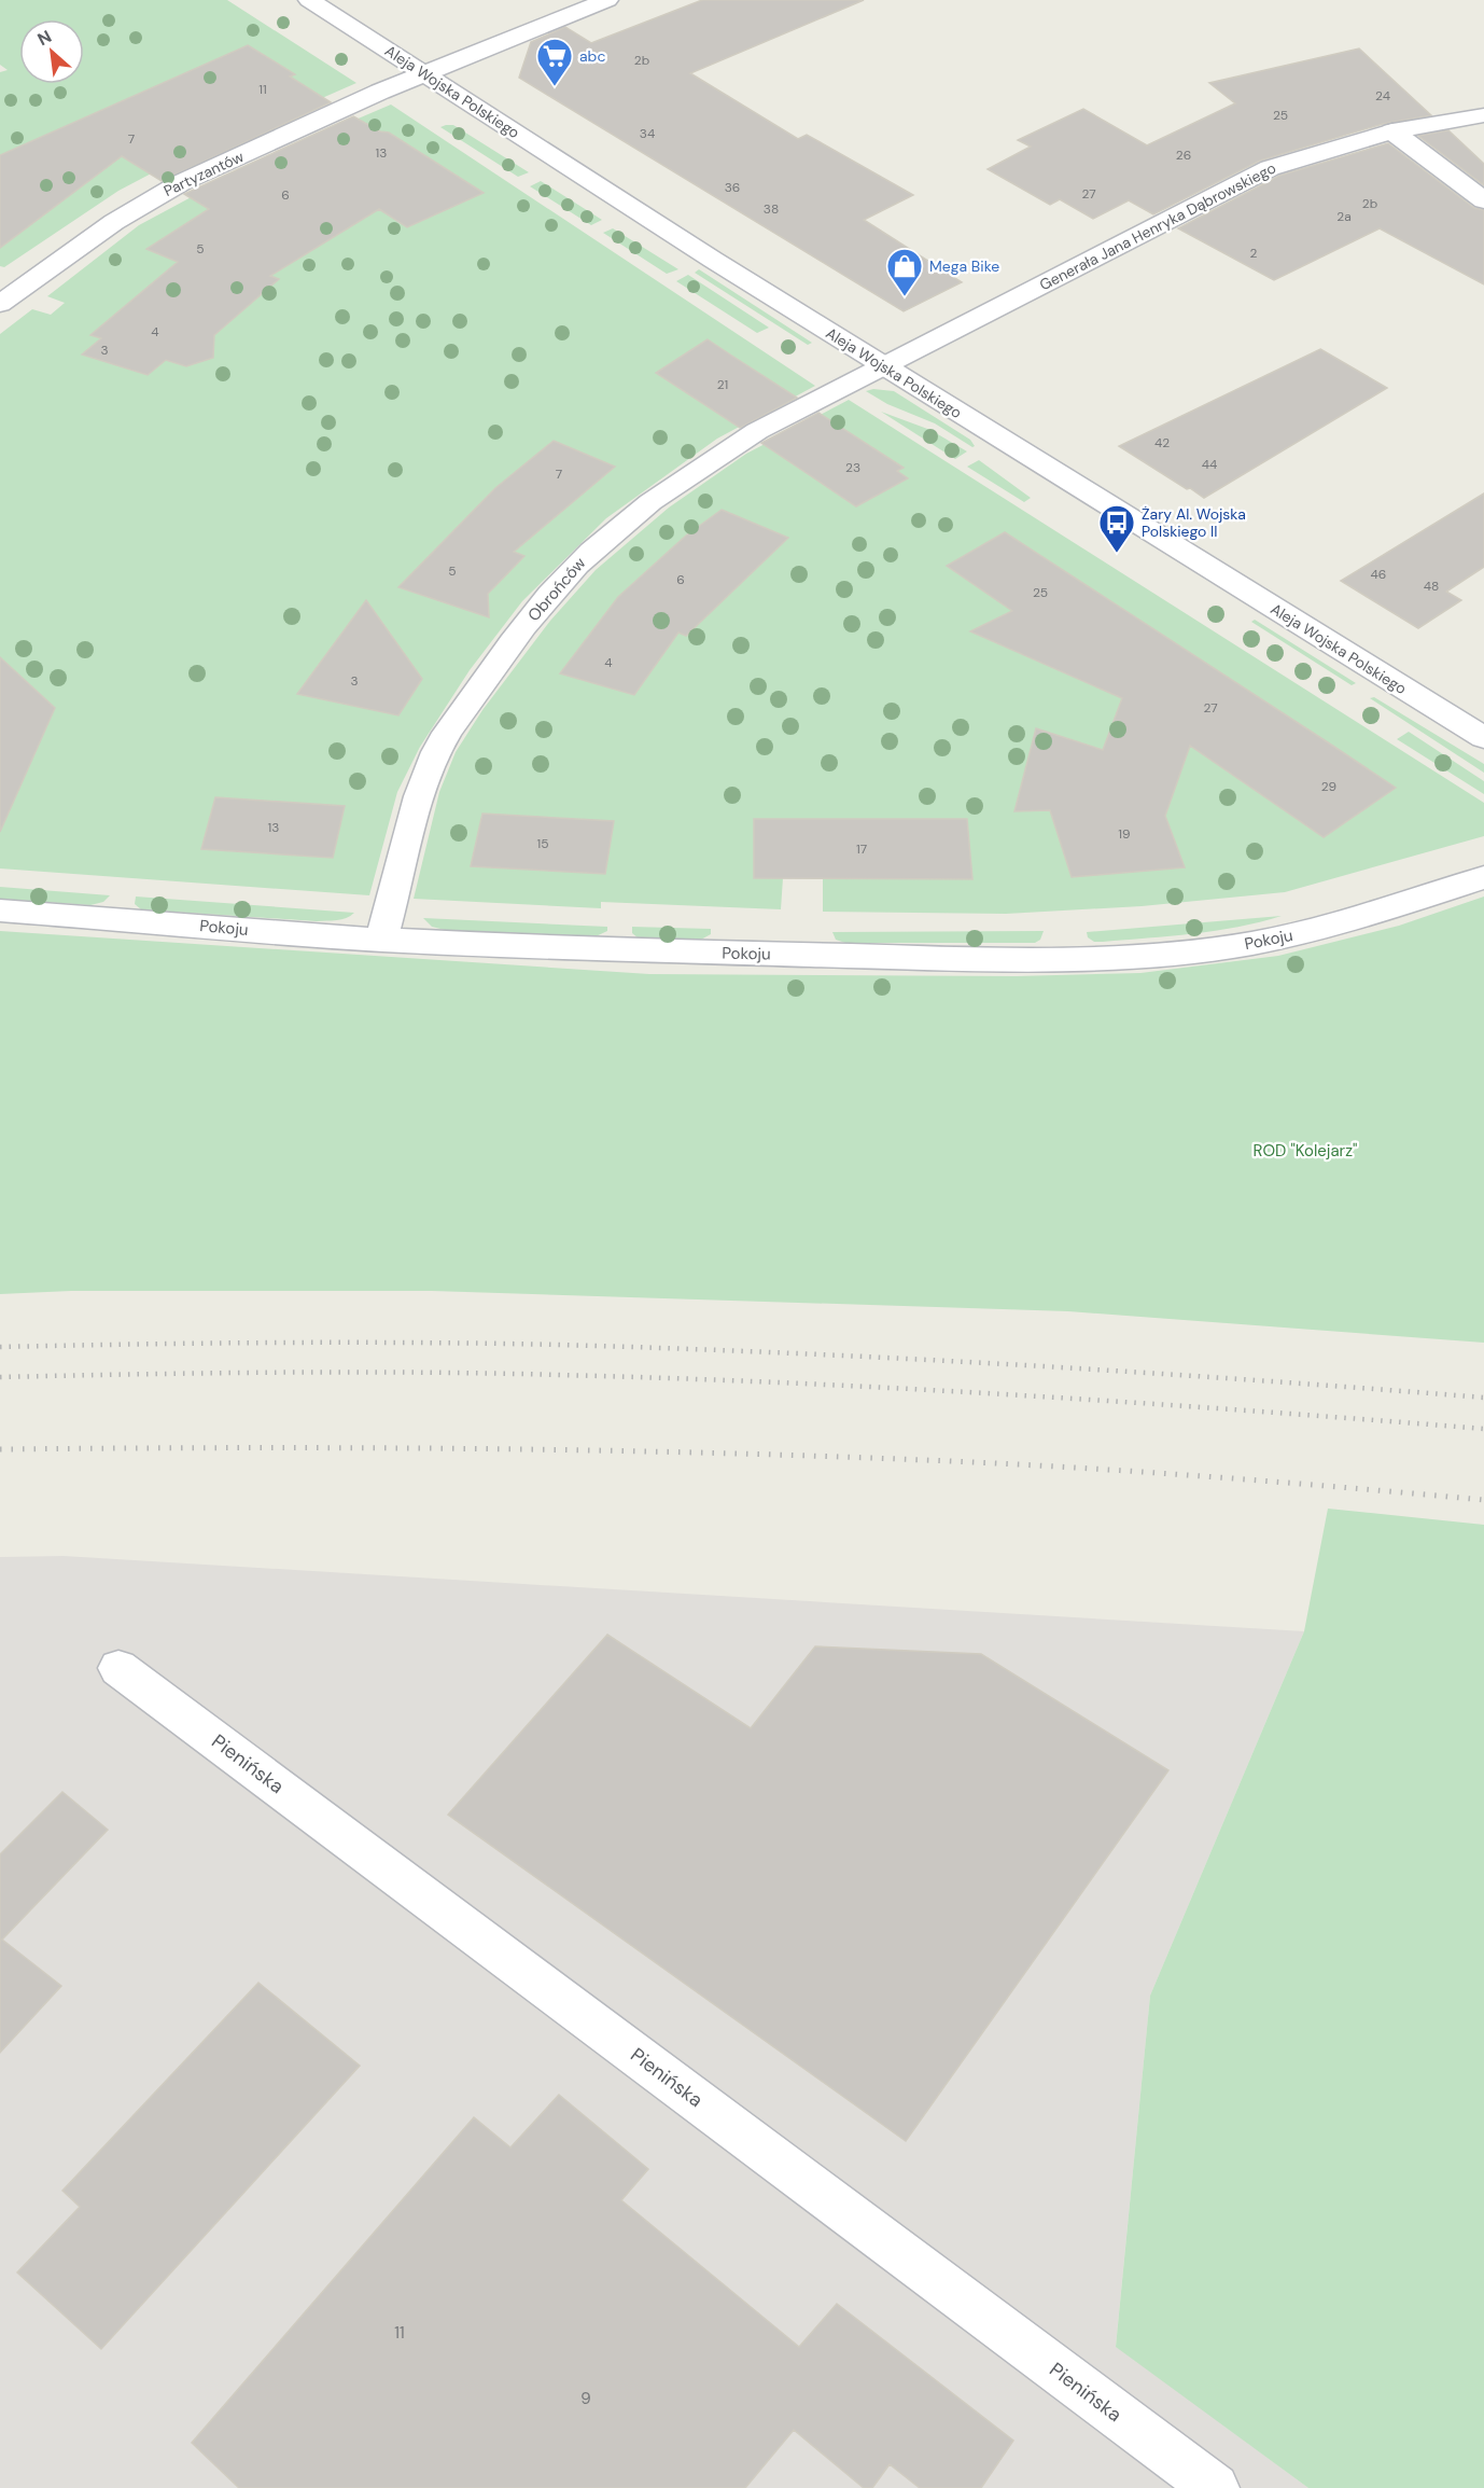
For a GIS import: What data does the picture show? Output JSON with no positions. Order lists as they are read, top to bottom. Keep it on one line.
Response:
{"streets":{"street":["Aleja Wojska Polskiego","Partyzantów","Generała Jana Henryka Dąbrowskiego","Obrońców","Pokoju","Pienińska"]},"crossings":[["Aleja Wojska Polskiego","Partyzantów"],["Aleja Wojska Polskiego","Generała Jana Henryka Dąbrowskiego"],["Aleja Wojska Polskiego","Obrońców"],["Generała Jana Henryka Dąbrowskiego","Obrońców"],["Obrońców","Pokoju"]],"parks":["ROD \"Kolejarz\""],"places":{"supermarket":["abc"],"shop":["Mega Bike"],"bus stop":["Żary Al. Wojska Polskiego II"]},"house_numbers":["2b","11","24","25","34","7","13","26","36","27","6","2b","38","2a","5","2","4","3","21","42","44","23","7","5","46","6","48","25","4","3","27","29","13","19","15","17","11","9"],"north":"top left"}
